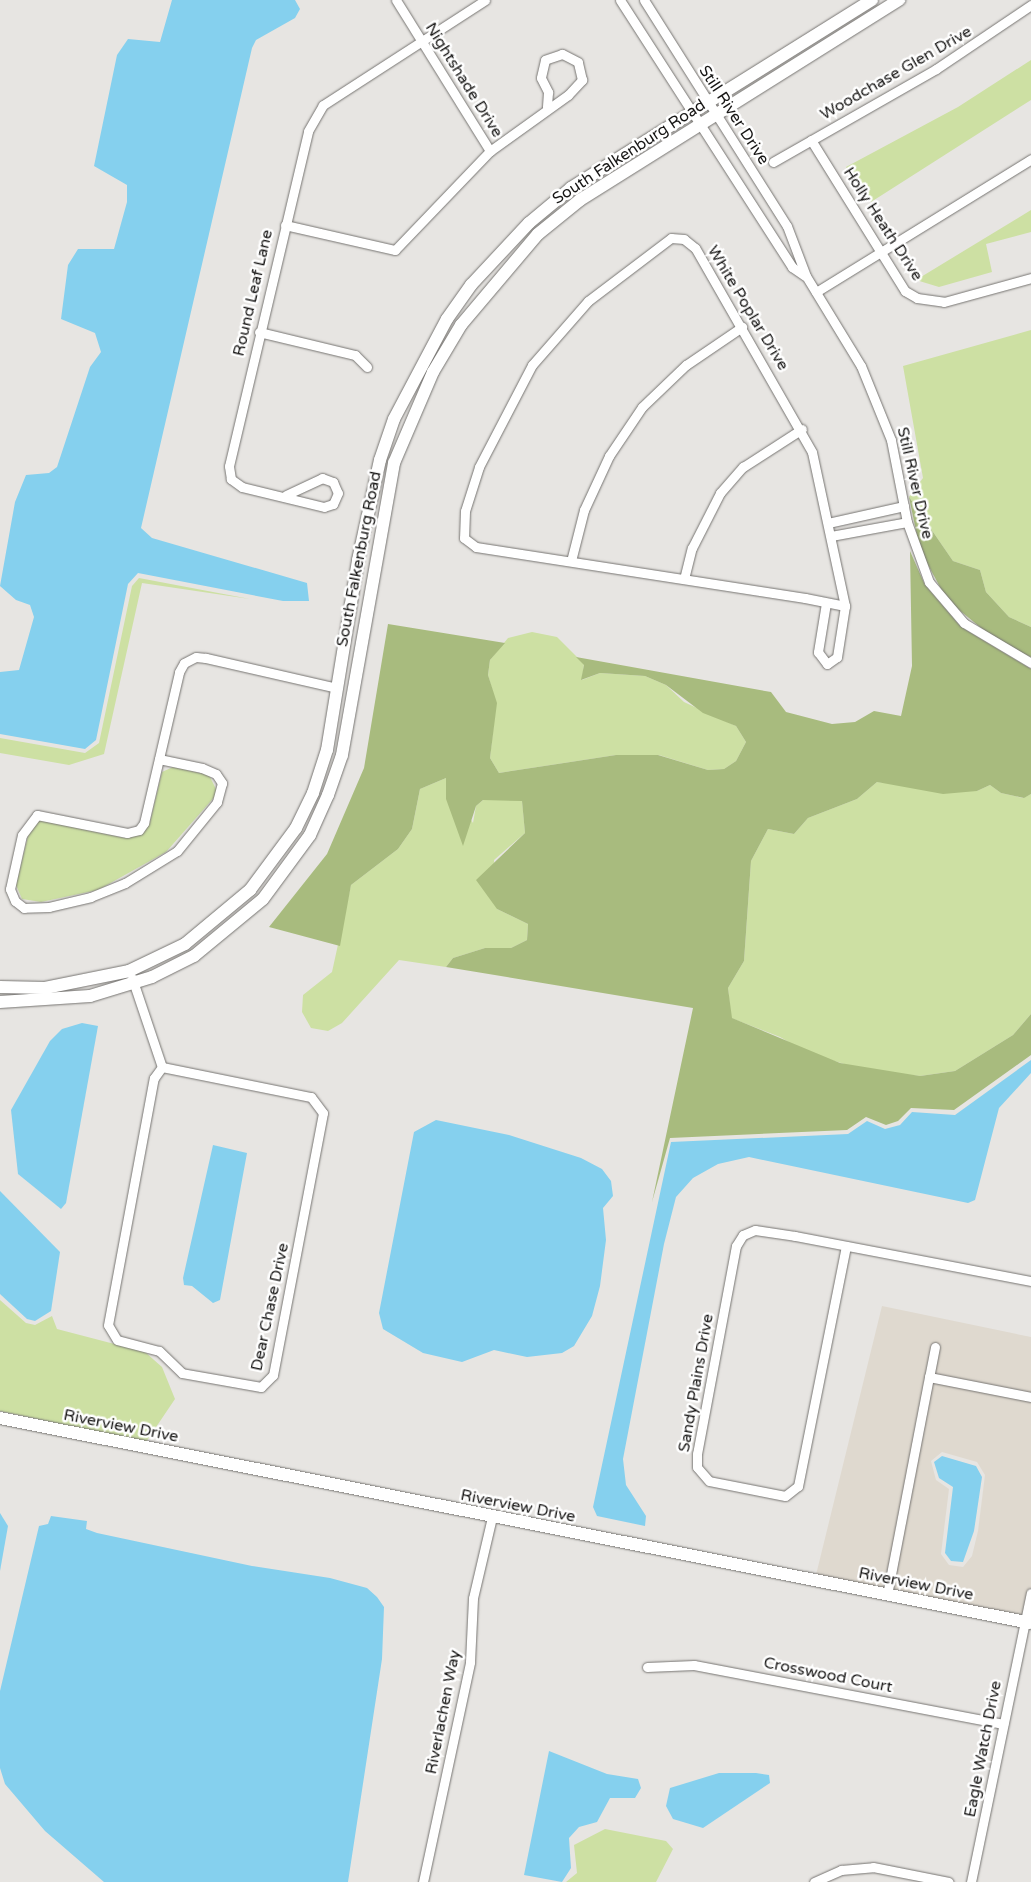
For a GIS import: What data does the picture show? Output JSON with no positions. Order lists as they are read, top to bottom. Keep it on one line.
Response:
{"streets":{"street":["Woodchase Glen Drive","Nightshade Drive","Still River Drive","South Falkenburg Road","Holly Heath Drive","Round Leaf Lane","White Poplar Drive","Dear Chase Drive","Sandy Plains Drive","Riverview Drive","Crosswood Court","Riverlachen Way","Eagle Watch Drive"]},"crossings":[["Woodchase Glen Drive","Holly Heath Drive"],["Nightshade Drive","Round Leaf Lane"],["Still River Drive","South Falkenburg Road"],["Riverview Drive","Riverlachen Way"],["Riverview Drive","Eagle Watch Drive"],["Crosswood Court","Eagle Watch Drive"]]}
